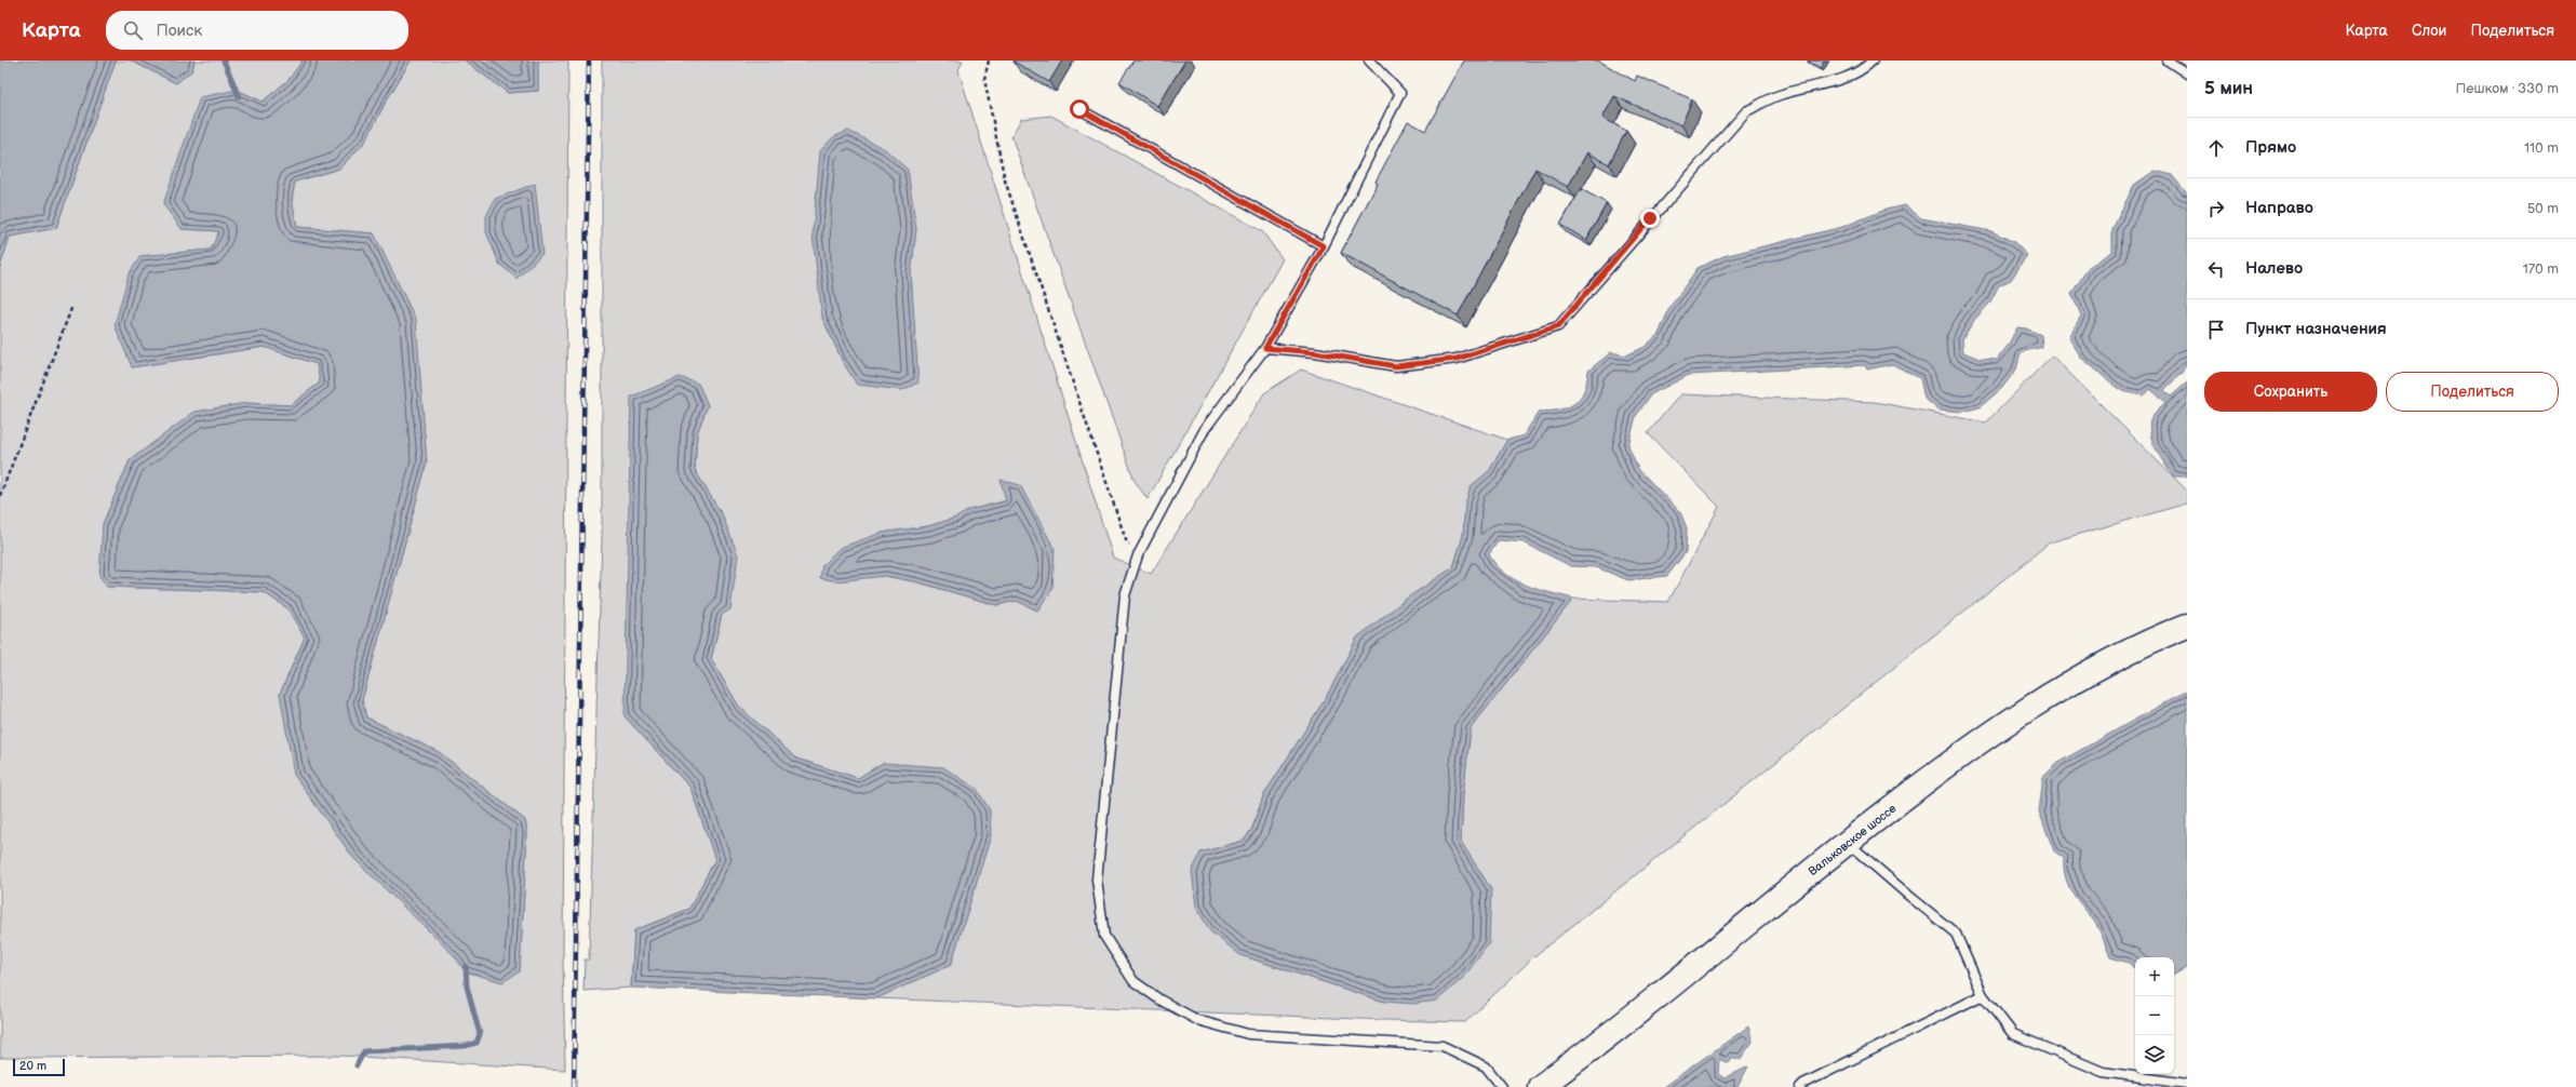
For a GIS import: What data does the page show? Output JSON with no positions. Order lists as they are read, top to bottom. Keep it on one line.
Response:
{"streets":{"main road":["Вальковское шоссе"]},"scale_bar":"20 m","page":{"header":"Карта","search":"Поиск","nav":["Карта","Слои","Поделиться"],"heading":["5 мин","Пешком · 330 m"],"list":[["Прямо","110 m"],["Направо","50 m"],["Налево","170 m"],"Пункт назначения"],"buttons":["Сохранить","Поделиться"],"map_buttons":["+","−"],"scale":"20 m"}}
